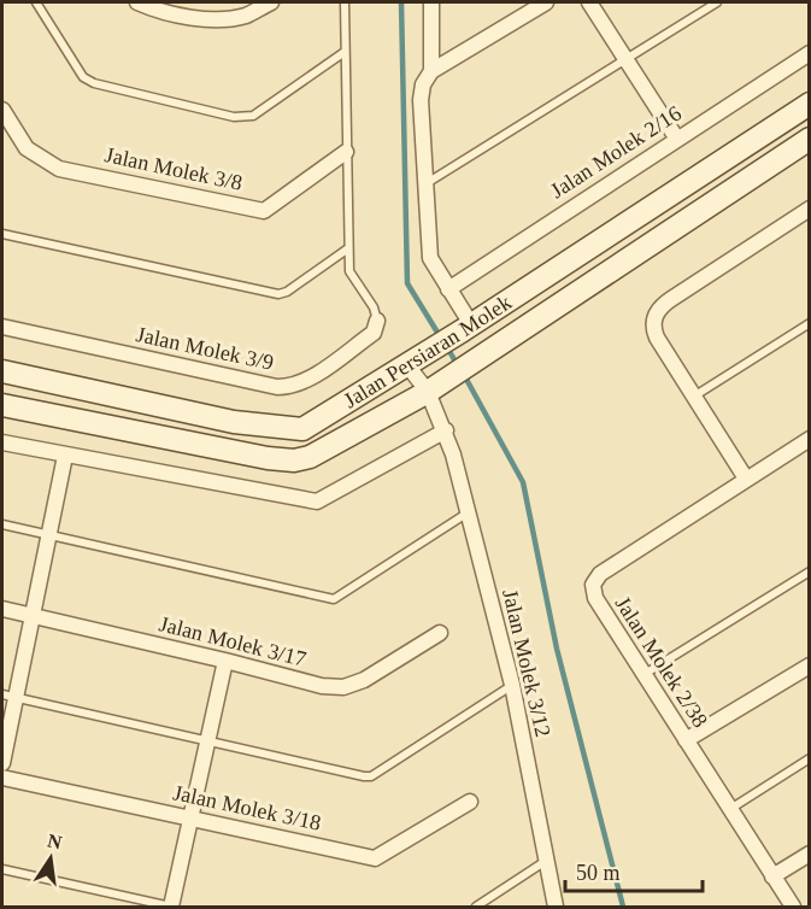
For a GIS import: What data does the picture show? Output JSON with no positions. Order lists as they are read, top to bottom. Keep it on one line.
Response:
{"streets":{"main road":["Jalan Persiaran Molek"],"street":["Jalan Molek 2/16","Jalan Molek 3/8","Jalan Molek 3/9","Jalan Molek 3/17","Jalan Molek 2/38","Jalan Molek 3/12","Jalan Molek 3/18"]},"crossings":[["Jalan Persiaran Molek","Jalan Molek 3/12"]],"scale_bar":"50 m","north":"top"}
